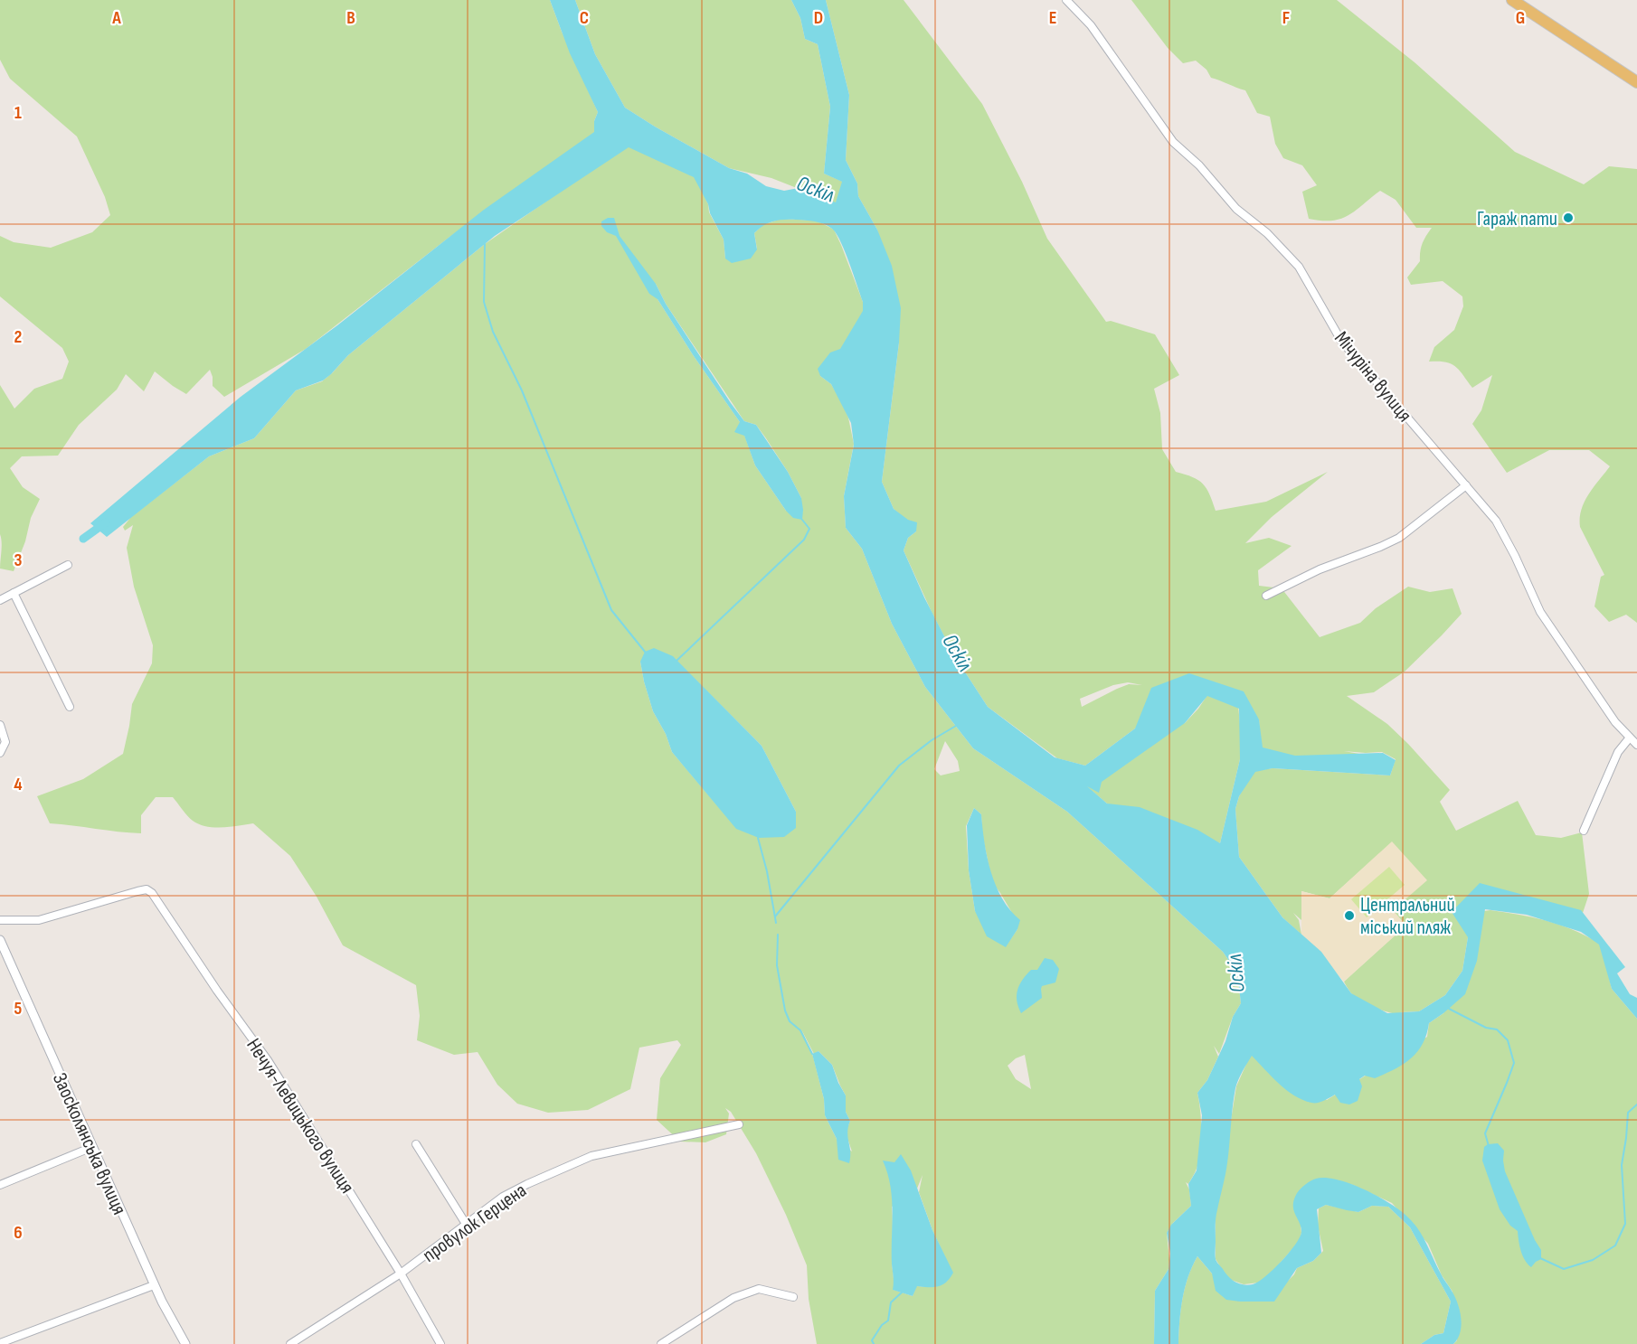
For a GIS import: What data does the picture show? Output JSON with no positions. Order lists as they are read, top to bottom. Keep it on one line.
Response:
{"streets":{"street":["Мічуріна вулиця","Нечуя-Левицького вулиця","Заосколянська вулиця","провулок Герцена"]},"crossings":[["Нечуя-Левицького вулиця","провулок Герцена"]],"water":["Оскіл"],"places":["Гараж пати","Центральний міський пляж"],"grid":{"columns":["A","B","C","D","E","F","G"],"rows":["1","2","3","4","5","6"]}}
